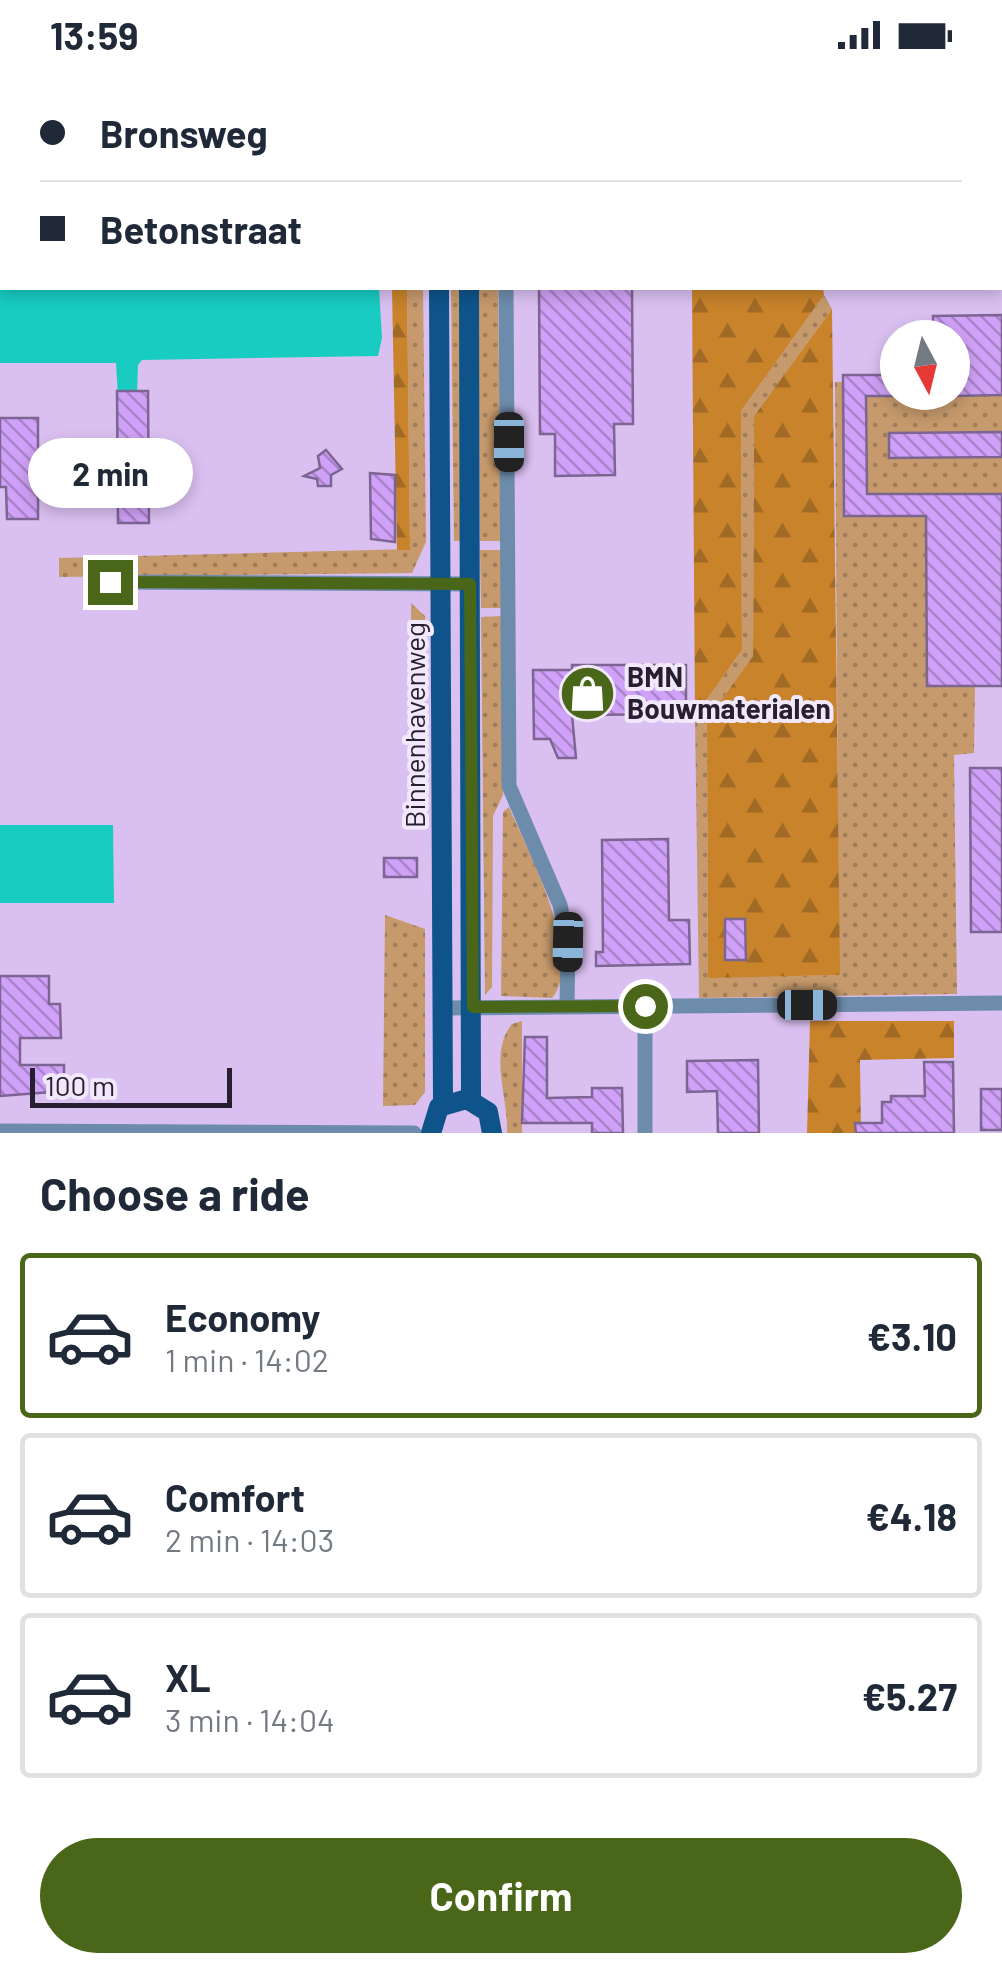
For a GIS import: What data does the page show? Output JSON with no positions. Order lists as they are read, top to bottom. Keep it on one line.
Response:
{"streets":{"main road":["Binnenhavenweg"]},"places":{"shop":["BMN Bouwmaterialen"]},"scale_bar":"100 m","north":"bottom","page":{"status":"13:59","banner":["Bronsweg","Betonstraat"],"bubble":"2 min","scale":"100 m","heading":"Choose a ride","list":[{"name":"Economy","note":"1 min · 14:02","value":"€3.10"},{"name":"Comfort","note":"2 min · 14:03","value":"€4.18"},{"name":"XL","note":"3 min · 14:04","value":"€5.27"}],"buttons":"Confirm"}}
